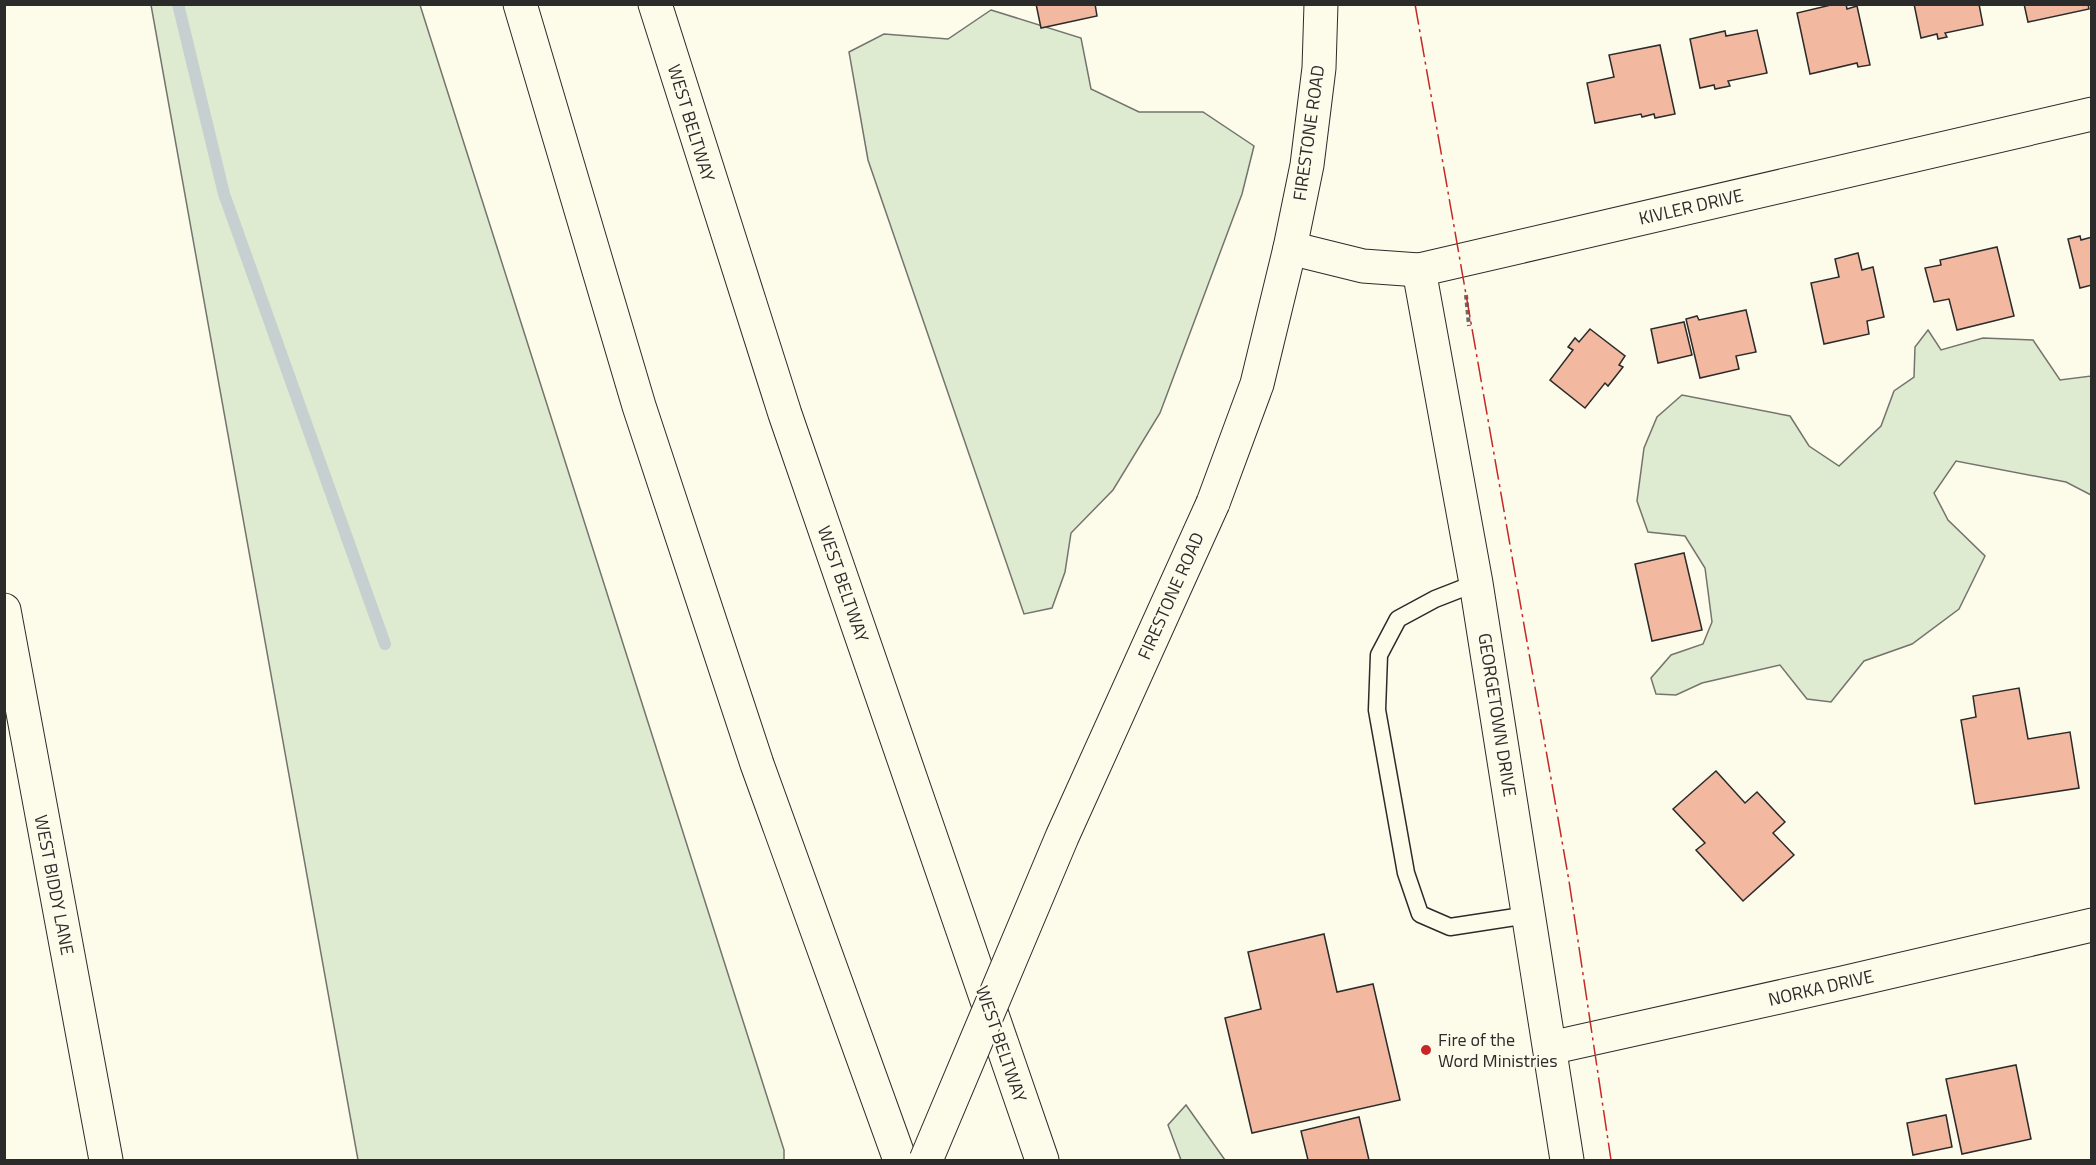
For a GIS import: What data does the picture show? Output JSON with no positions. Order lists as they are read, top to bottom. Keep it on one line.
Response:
{"streets":{"main road":["WEST BELTWAY","FIRESTONE ROAD","KIVLER DRIVE","GEORGETOWN DRIVE","WEST BIDDY LANE","NORKA DRIVE"]},"crossings":[["FIRESTONE ROAD","KIVLER DRIVE"],["KIVLER DRIVE","GEORGETOWN DRIVE"],["GEORGETOWN DRIVE","NORKA DRIVE"]],"places":["Fire of the Word Ministries"]}
